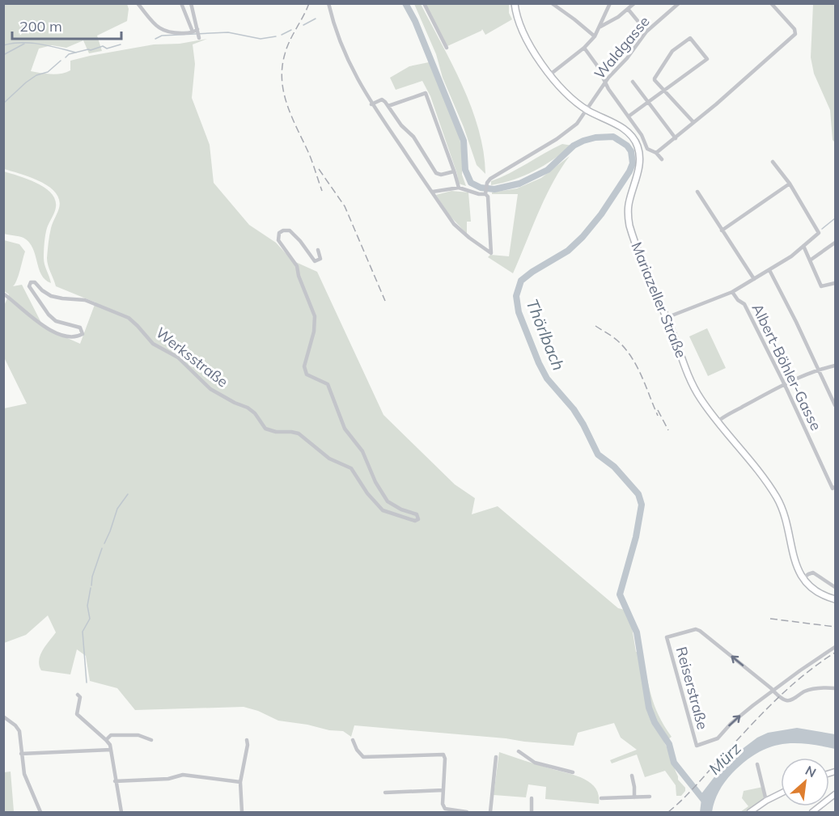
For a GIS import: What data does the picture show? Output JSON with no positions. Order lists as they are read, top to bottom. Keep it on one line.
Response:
{"streets":{"main road":["Mariazeller Straße"],"street":["Waldgasse","Werksstraße","Albert-Böhler-Gasse","Reiserstraße"]},"crossings":[["Waldgasse","Mariazeller Straße"]],"water":["Thörlbach","Mürz"],"scale_bar":"200 m","north":"top right"}
